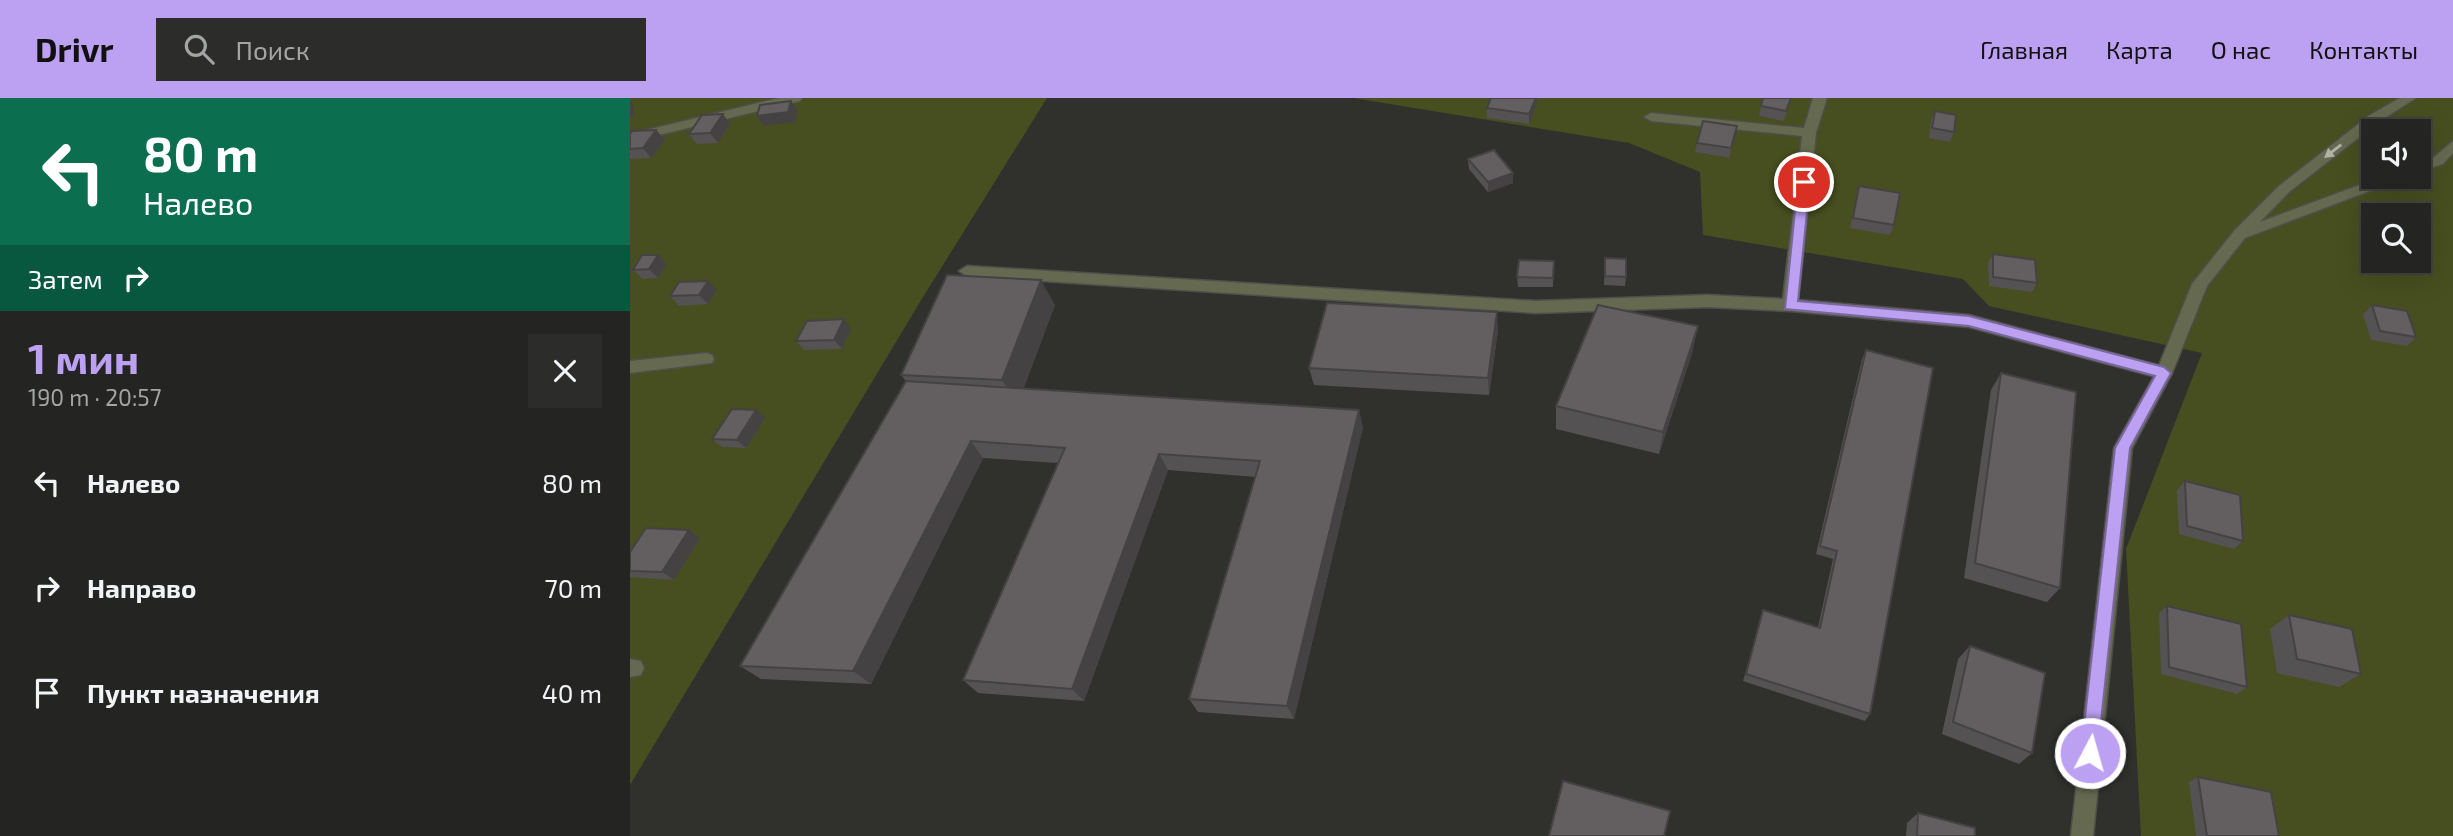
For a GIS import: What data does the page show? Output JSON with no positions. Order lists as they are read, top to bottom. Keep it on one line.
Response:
{"page":{"header":"Drivr","search":"Поиск","nav":["Главная","Карта","О нас","Контакты"],"turn":["80 m","Налево"],"then":"Затем","heading":["1 мин","190 m · 20:57"],"list":[{"name":"Налево","value":"80 m"},{"name":"Направо","value":"70 m"},{"name":"Пункт назначения","value":"40 m"}]}}
